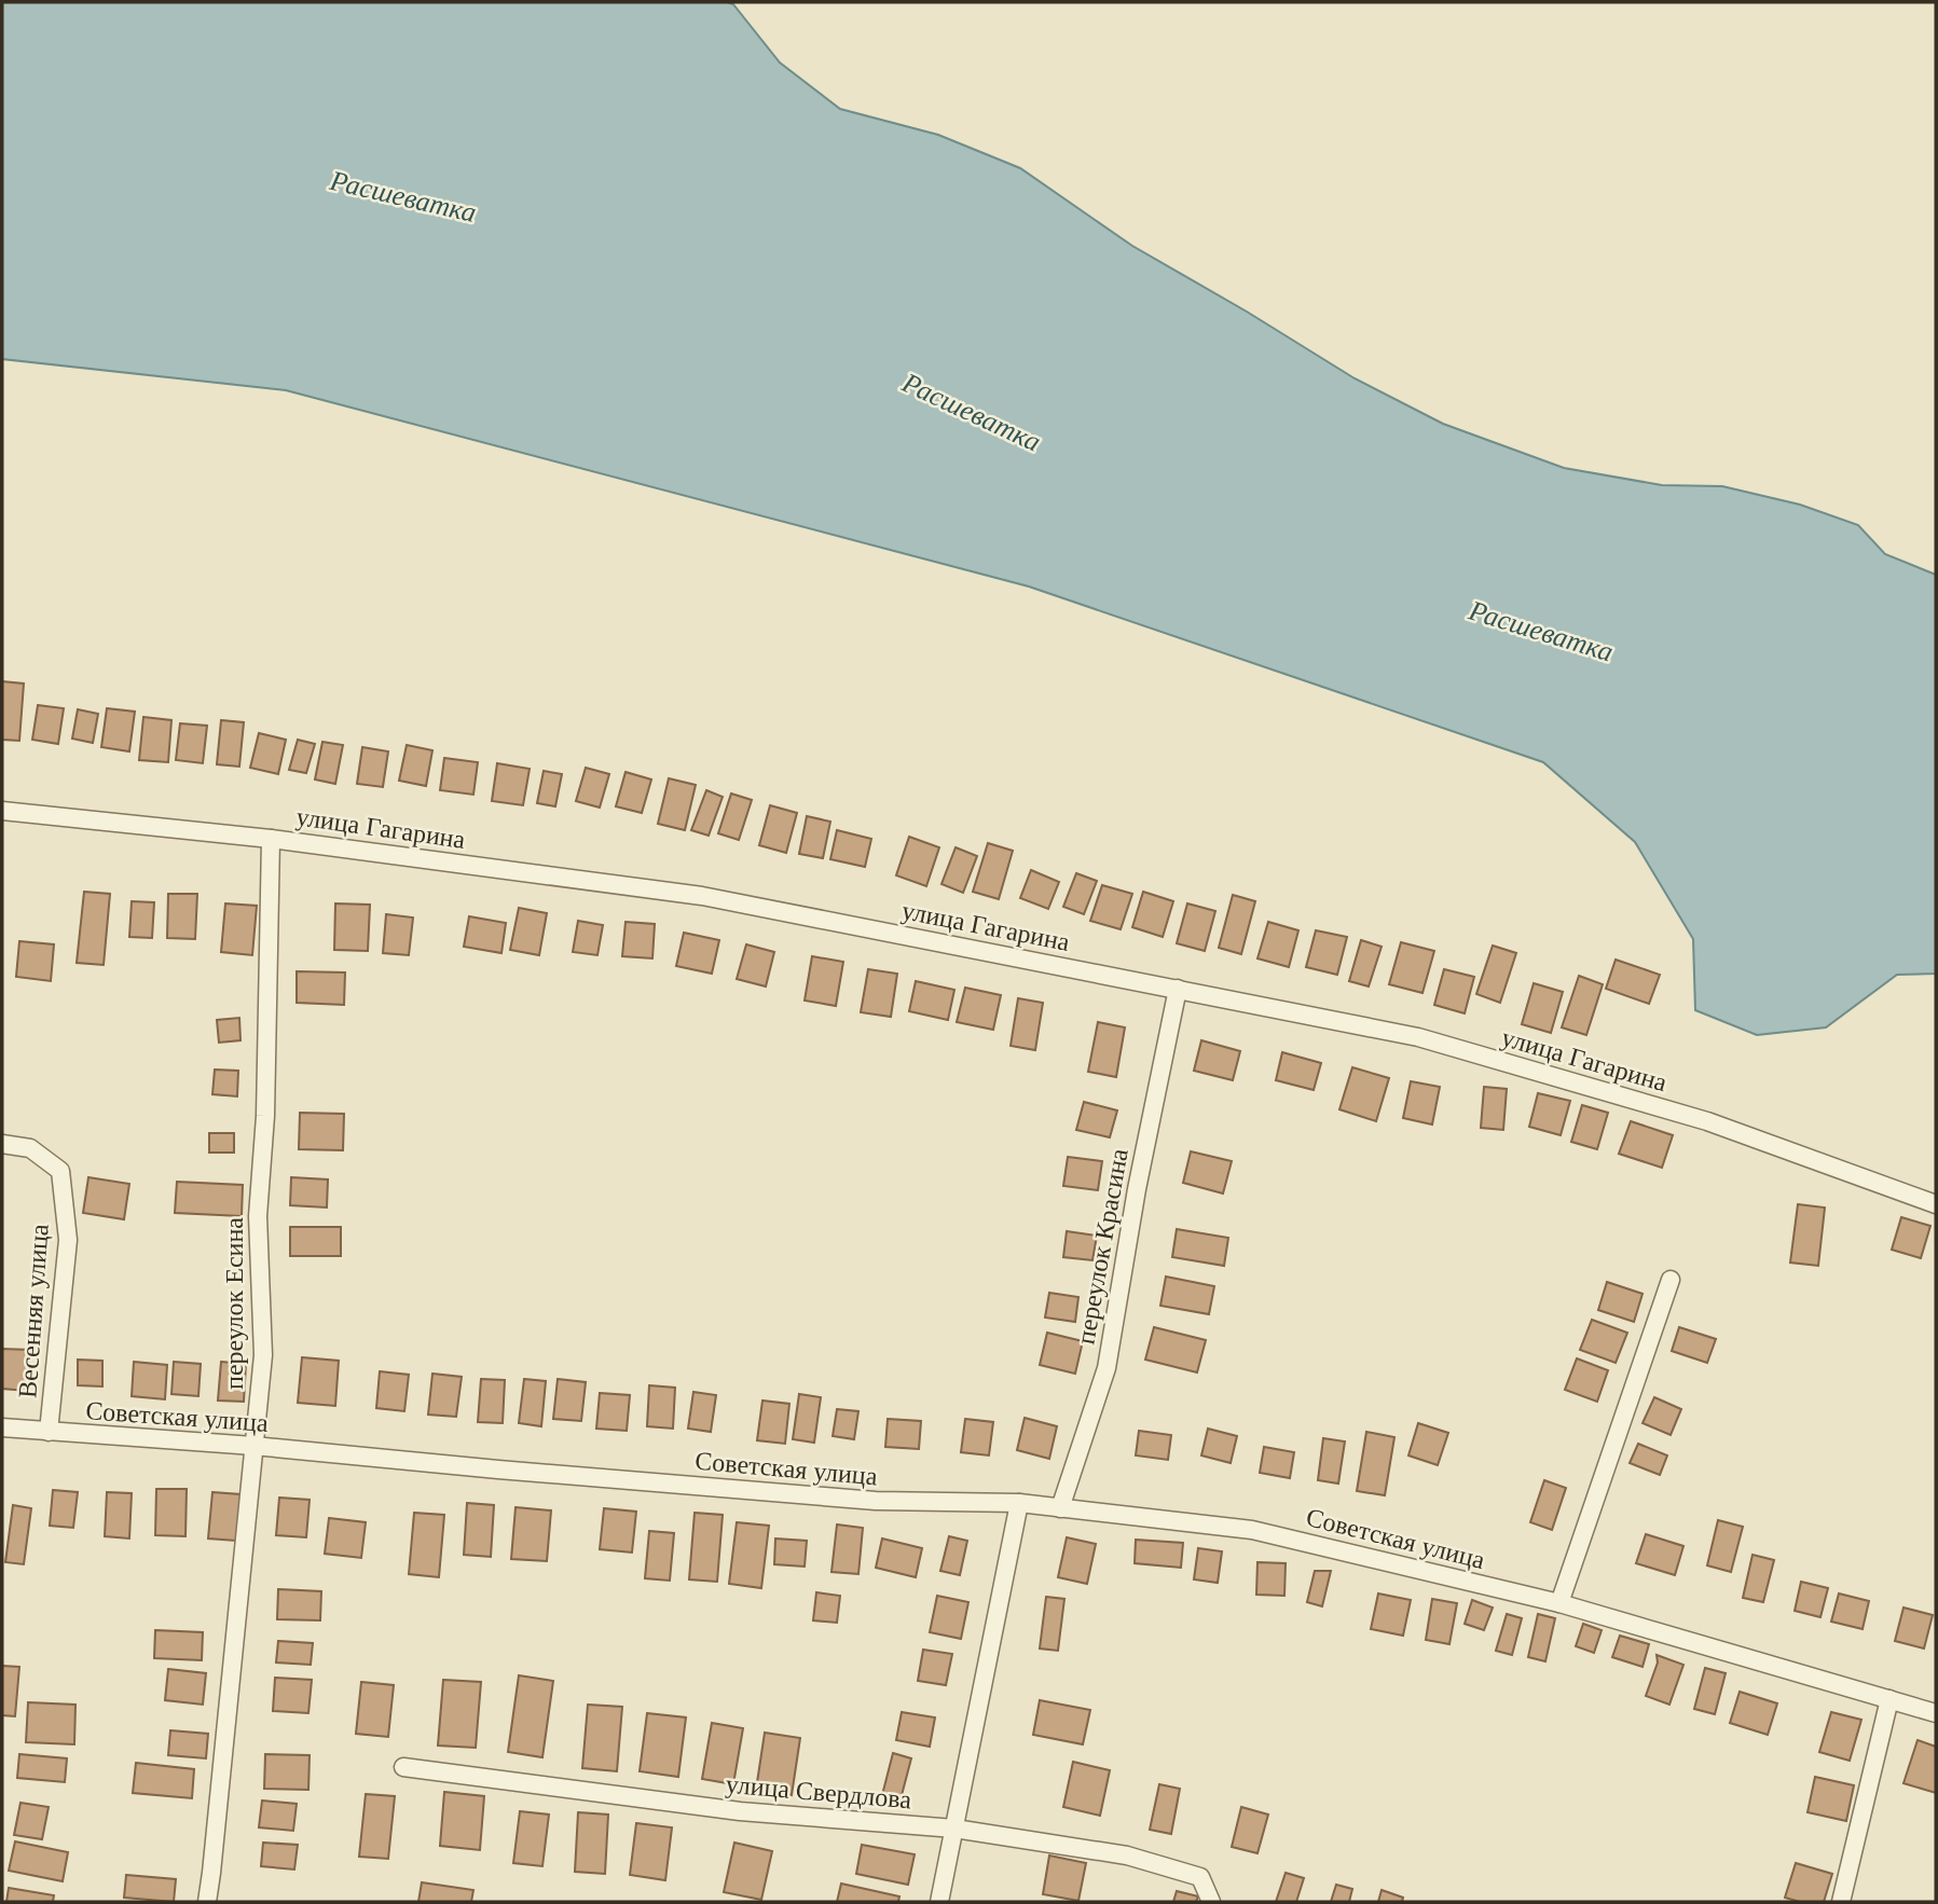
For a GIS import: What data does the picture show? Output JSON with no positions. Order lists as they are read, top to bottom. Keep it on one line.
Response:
{"streets":{"street":["улица Гагарина","переулок Красина","переулок Есина","Весенняя улица","Советская улица","улица Свердлова"]},"crossings":[["улица Гагарина","переулок Красина"],["улица Гагарина","переулок Есина"],["переулок Красина","Советская улица"],["переулок Есина","Советская улица"],["Весенняя улица","Советская улица"]],"water":["Расшеватка"]}
